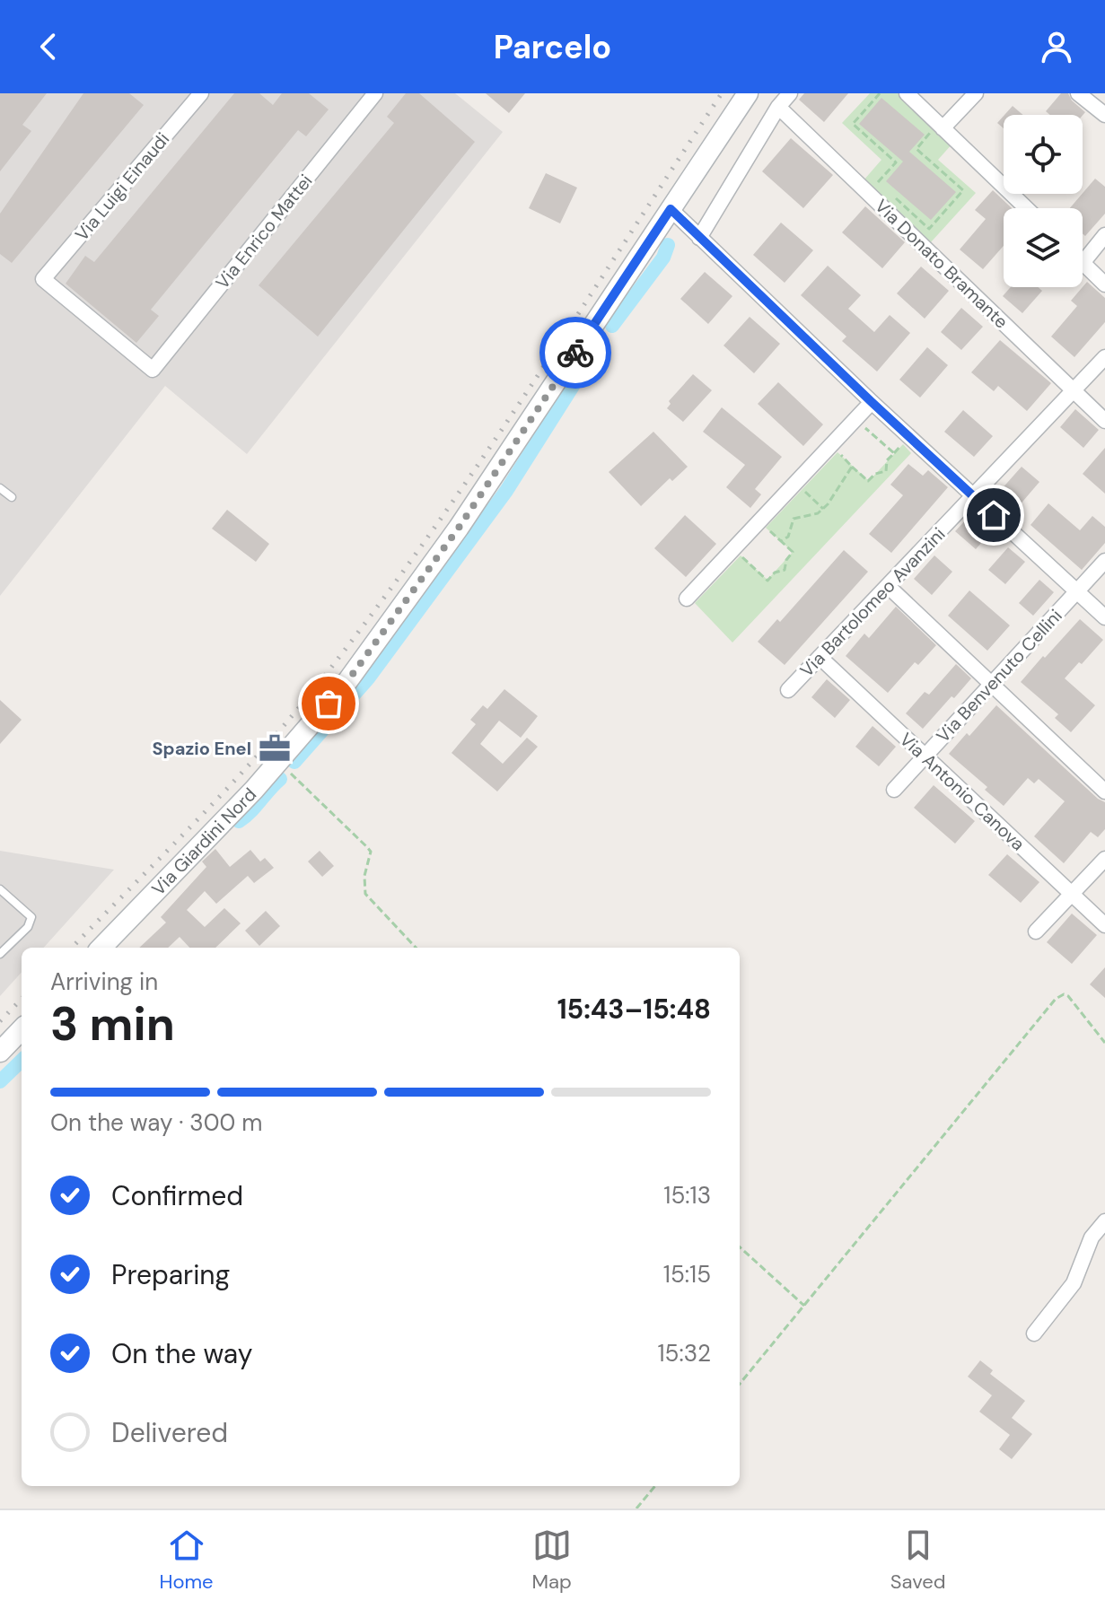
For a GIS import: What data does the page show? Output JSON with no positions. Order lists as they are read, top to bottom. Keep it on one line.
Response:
{"streets":{"main road":["Via Giardini Nord"],"street":["Via Luigi Einaudi","Via Enrico Mattei","Via Donato Bramante","Via Bartolomeo Avanzini","Via Benvenuto Cellini","Via Antonio Canova"]},"crossings":[["Via Luigi Einaudi","Via Enrico Mattei"],["Via Donato Bramante","Via Bartolomeo Avanzini"],["Via Bartolomeo Avanzini","Via Antonio Canova"],["Via Benvenuto Cellini","Via Antonio Canova"]],"places":{"office":["Spazio Enel"]},"page":{"header":"Parcelo","heading":["3 min","Arriving in","15:43–15:48"],"bar":"On the way · 300 m","list":[["Confirmed","15:13"],["Preparing","15:15"],["On the way","15:32"],"Delivered"],"tabs":["Home","Map","Saved"]}}
